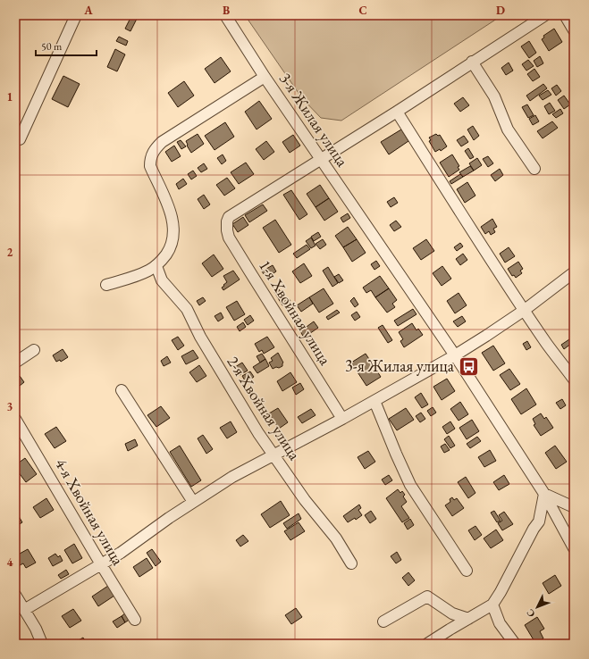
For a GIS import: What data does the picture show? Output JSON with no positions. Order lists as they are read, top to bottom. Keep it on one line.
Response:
{"streets":{"street":["3-я Жилая улица","1-я Хвойная улица","2-я Хвойная улица","4-я Хвойная улица"]},"crossings":[["3-я Жилая улица","1-я Хвойная улица"]],"places":{"bus stop":["3-я Жилая улица"]},"scale_bar":"50 m","north":"bottom left","grid":{"columns":["A","B","C","D"],"rows":["1","2","3","4"]}}
